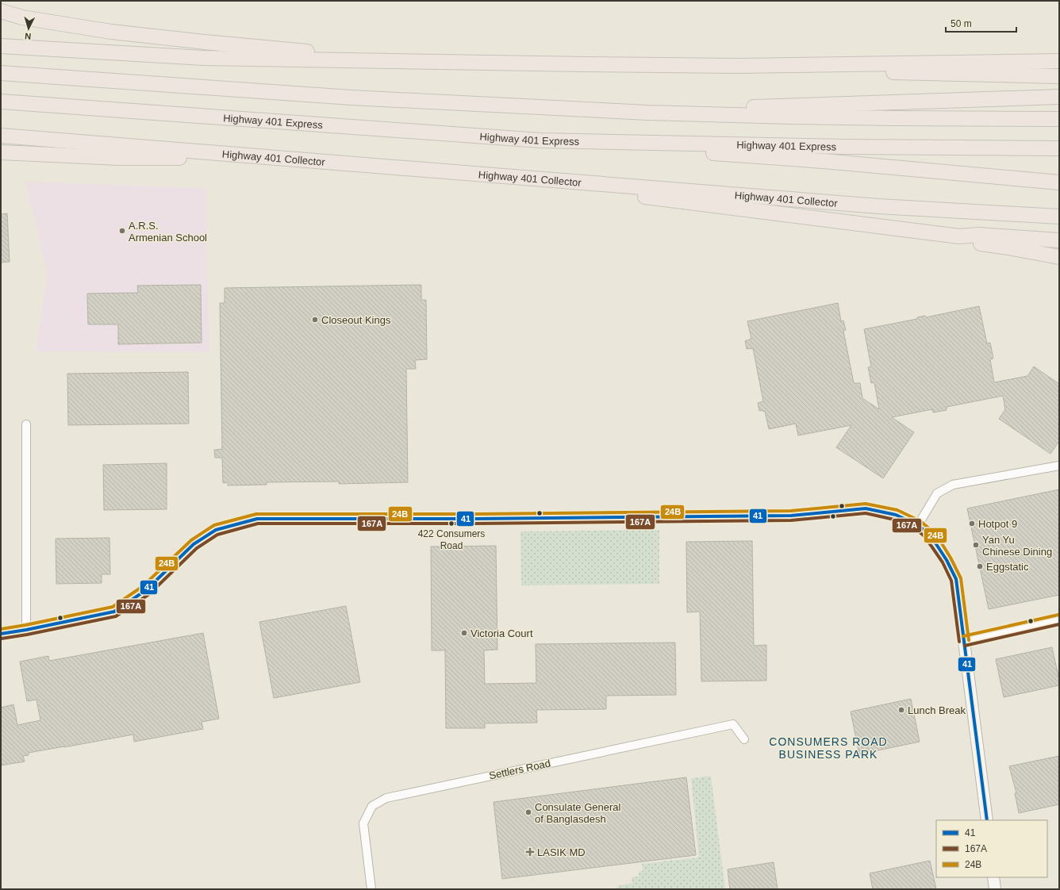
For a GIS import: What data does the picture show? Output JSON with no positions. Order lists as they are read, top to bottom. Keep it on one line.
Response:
{"streets":{"highway":["Highway 401 Express","Highway 401 Collector"],"street":["Settlers Road"]},"districts":["CONSUMERS ROAD BUSINESS PARK"],"places":{"other":["A.R.S. Armenian School","Closeout Kings","422 Consumers Road","Hotpot 9","Yan Yu Chinese Dining","Eggstatic","Victoria Court","Lunch Break","Consulate General of Banglasdesh"],"health":["LASIK MD"]},"lines":["transit line 24B","transit line 41","transit line 167A"],"legend":["41","167A","24B"],"scale_bar":"50 m","north":"bottom"}
